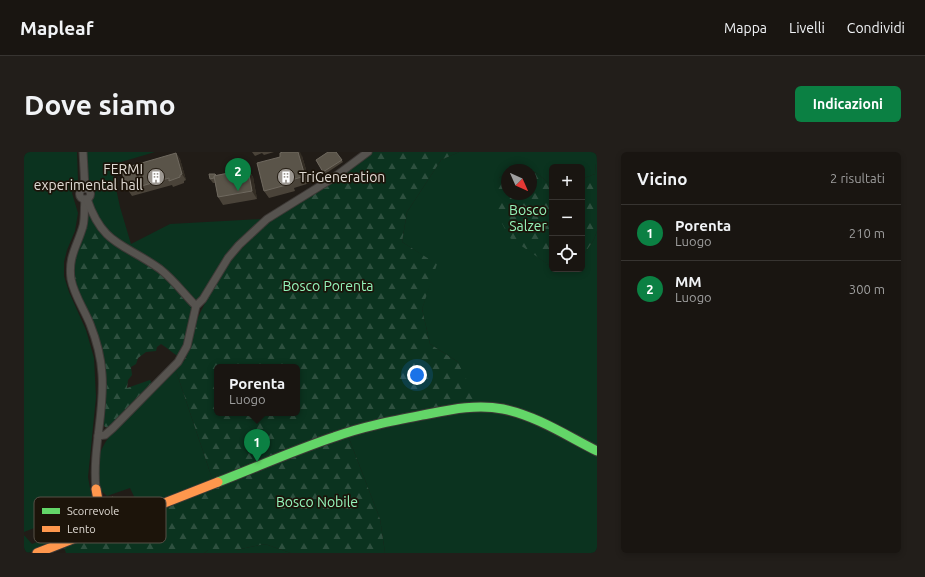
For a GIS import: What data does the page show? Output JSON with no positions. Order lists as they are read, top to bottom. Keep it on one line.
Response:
{"parks":["Bosco Salzer","Bosco Porenta","Bosco Nobile"],"places":{"building":["FERMI experimental hall","TriGeneration"]},"legend":["Scorrevole","Lento"],"north":"bottom right","page":{"header":"Mapleaf","nav":["Mappa","Livelli","Condividi"],"buttons":"Indicazioni","title":"Dove siamo","heading":["Vicino","2 risultati"],"pins":["2","1"],"map_buttons":["+","−"],"list":[{"mark":"1","name":"Porenta","note":"Luogo","value":"210 m"},{"mark":"2","name":"MM","note":"Luogo","value":"300 m"}],"popup":["Porenta","Luogo"]}}
